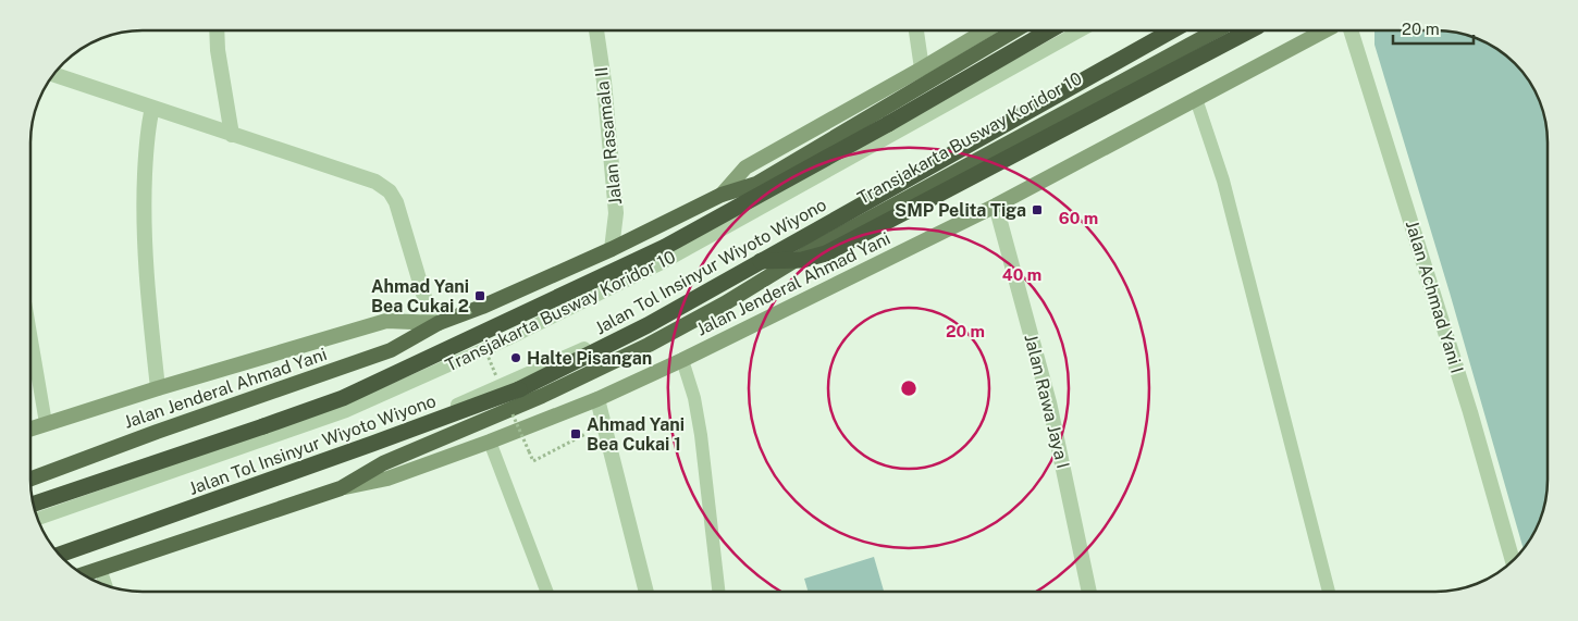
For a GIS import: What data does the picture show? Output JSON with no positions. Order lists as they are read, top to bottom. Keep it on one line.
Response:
{"streets":{"highway":["Jalan Tol Insinyur Wiyoto Wiyono","Jalan Jenderal Ahmad Yani"],"street":["Jalan Rasamala II","Jalan Achmad Yani I","Jalan Rawa Jaya I"],"lane":["Transjakarta Busway Koridor 10"]},"crossings":[["Jalan Rasamala II","Jalan Jenderal Ahmad Yani"],["Jalan Jenderal Ahmad Yani","Jalan Rawa Jaya I"]],"places":{"transit":["SMP Pelita Tiga","Ahmad Yani Bea Cukai 2","Ahmad Yani Bea Cukai 1"],"other":["Halte Pisangan"]},"scale_bar":"20 m","rings":["60 m","40 m","20 m"]}
